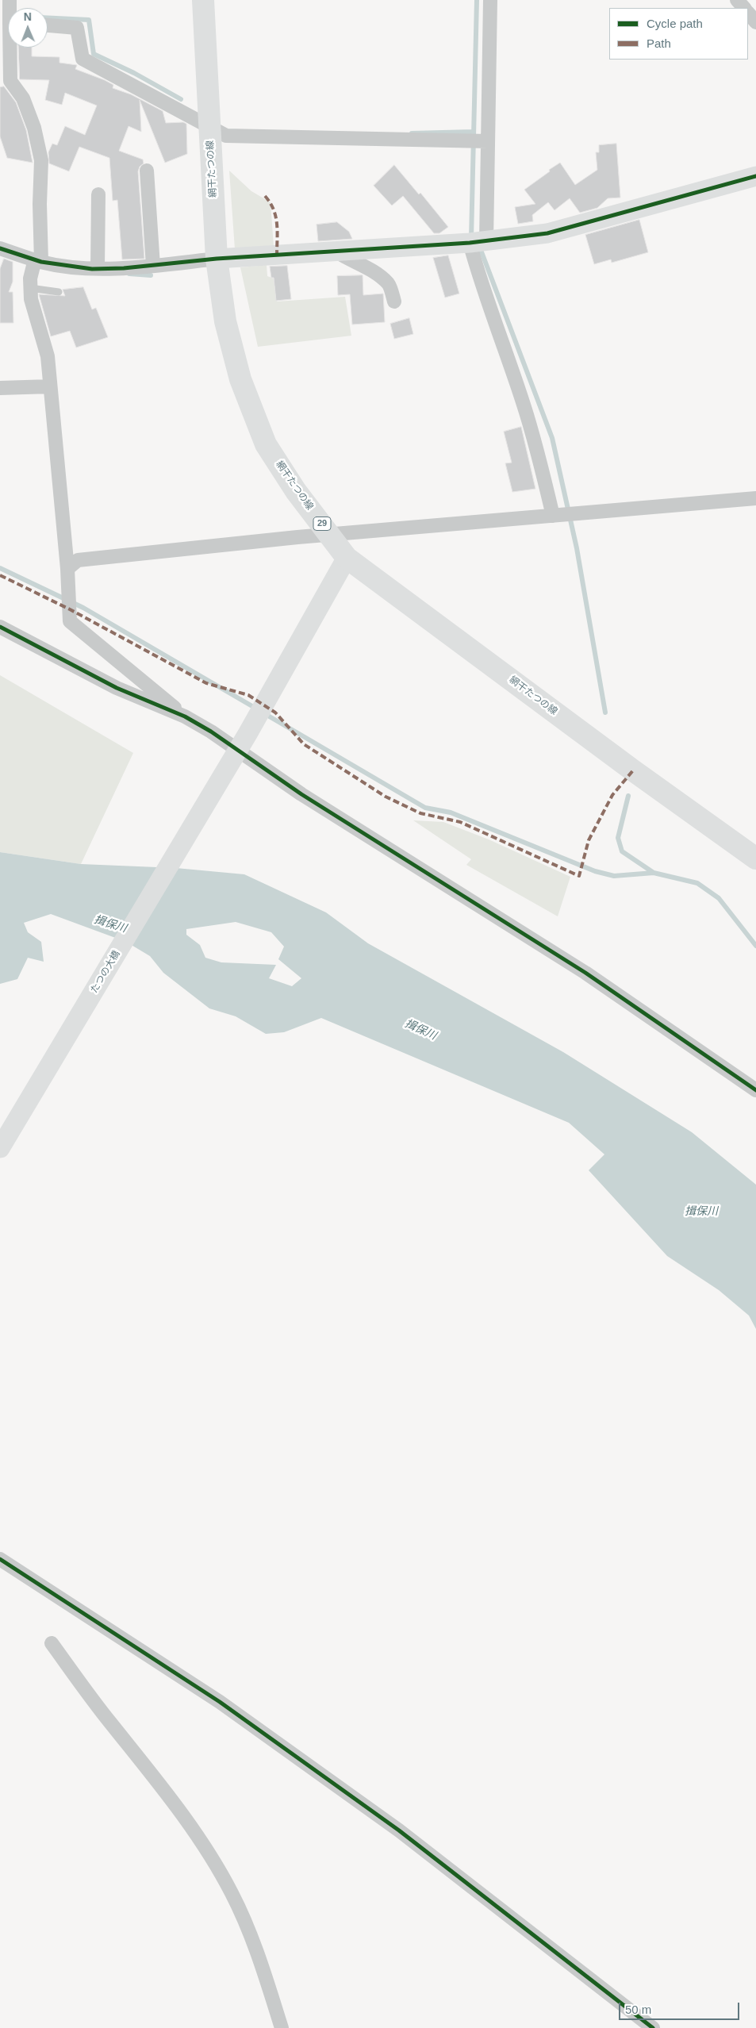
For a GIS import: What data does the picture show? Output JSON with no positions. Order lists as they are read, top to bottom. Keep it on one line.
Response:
{"streets":{"main road":["網干たつの線","29"],"street":["たつの大橋"]},"crossings":[["網干たつの線","たつの大橋"]],"water":["揖保川"],"legend":["Cycle path","Path"],"scale_bar":"50 m","north":"top"}
